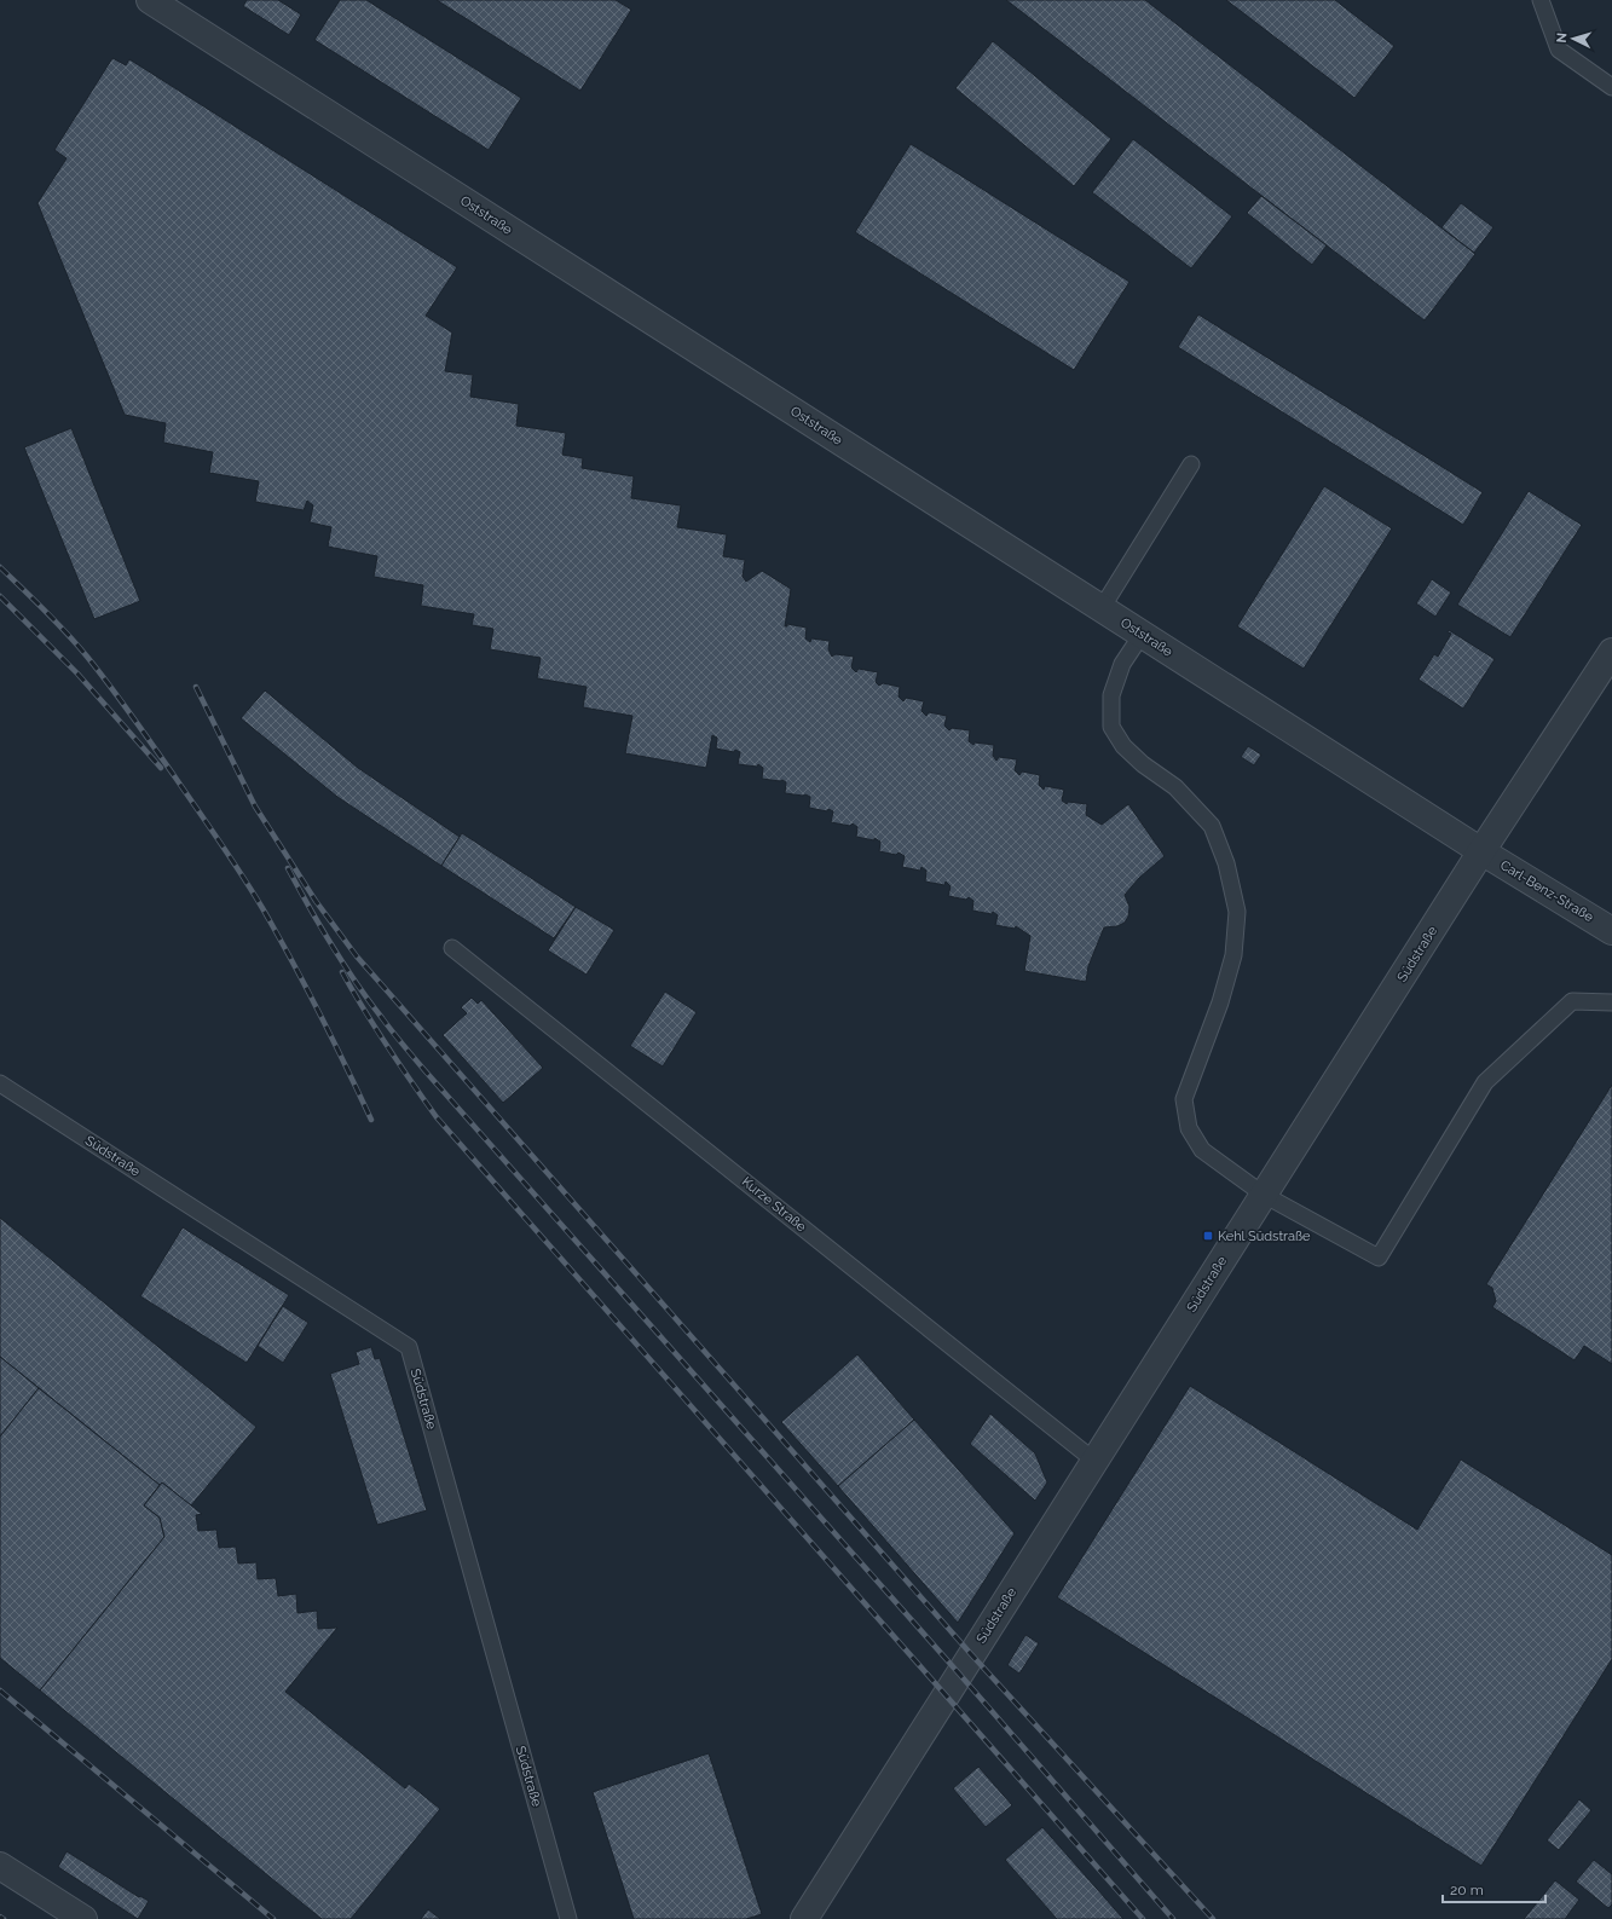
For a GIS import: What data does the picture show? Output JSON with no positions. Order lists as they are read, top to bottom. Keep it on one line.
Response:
{"streets":{"street":["Oststraße","Carl-Benz-Straße","Südstraße"],"lane":["Kurze Straße"]},"crossings":[["Oststraße","Carl-Benz-Straße"],["Oststraße","Südstraße"],["Carl-Benz-Straße","Südstraße"],["Südstraße","Kurze Straße"]],"places":{"transit":["Kehl Südstraße"]},"scale_bar":"20 m","north":"left"}
